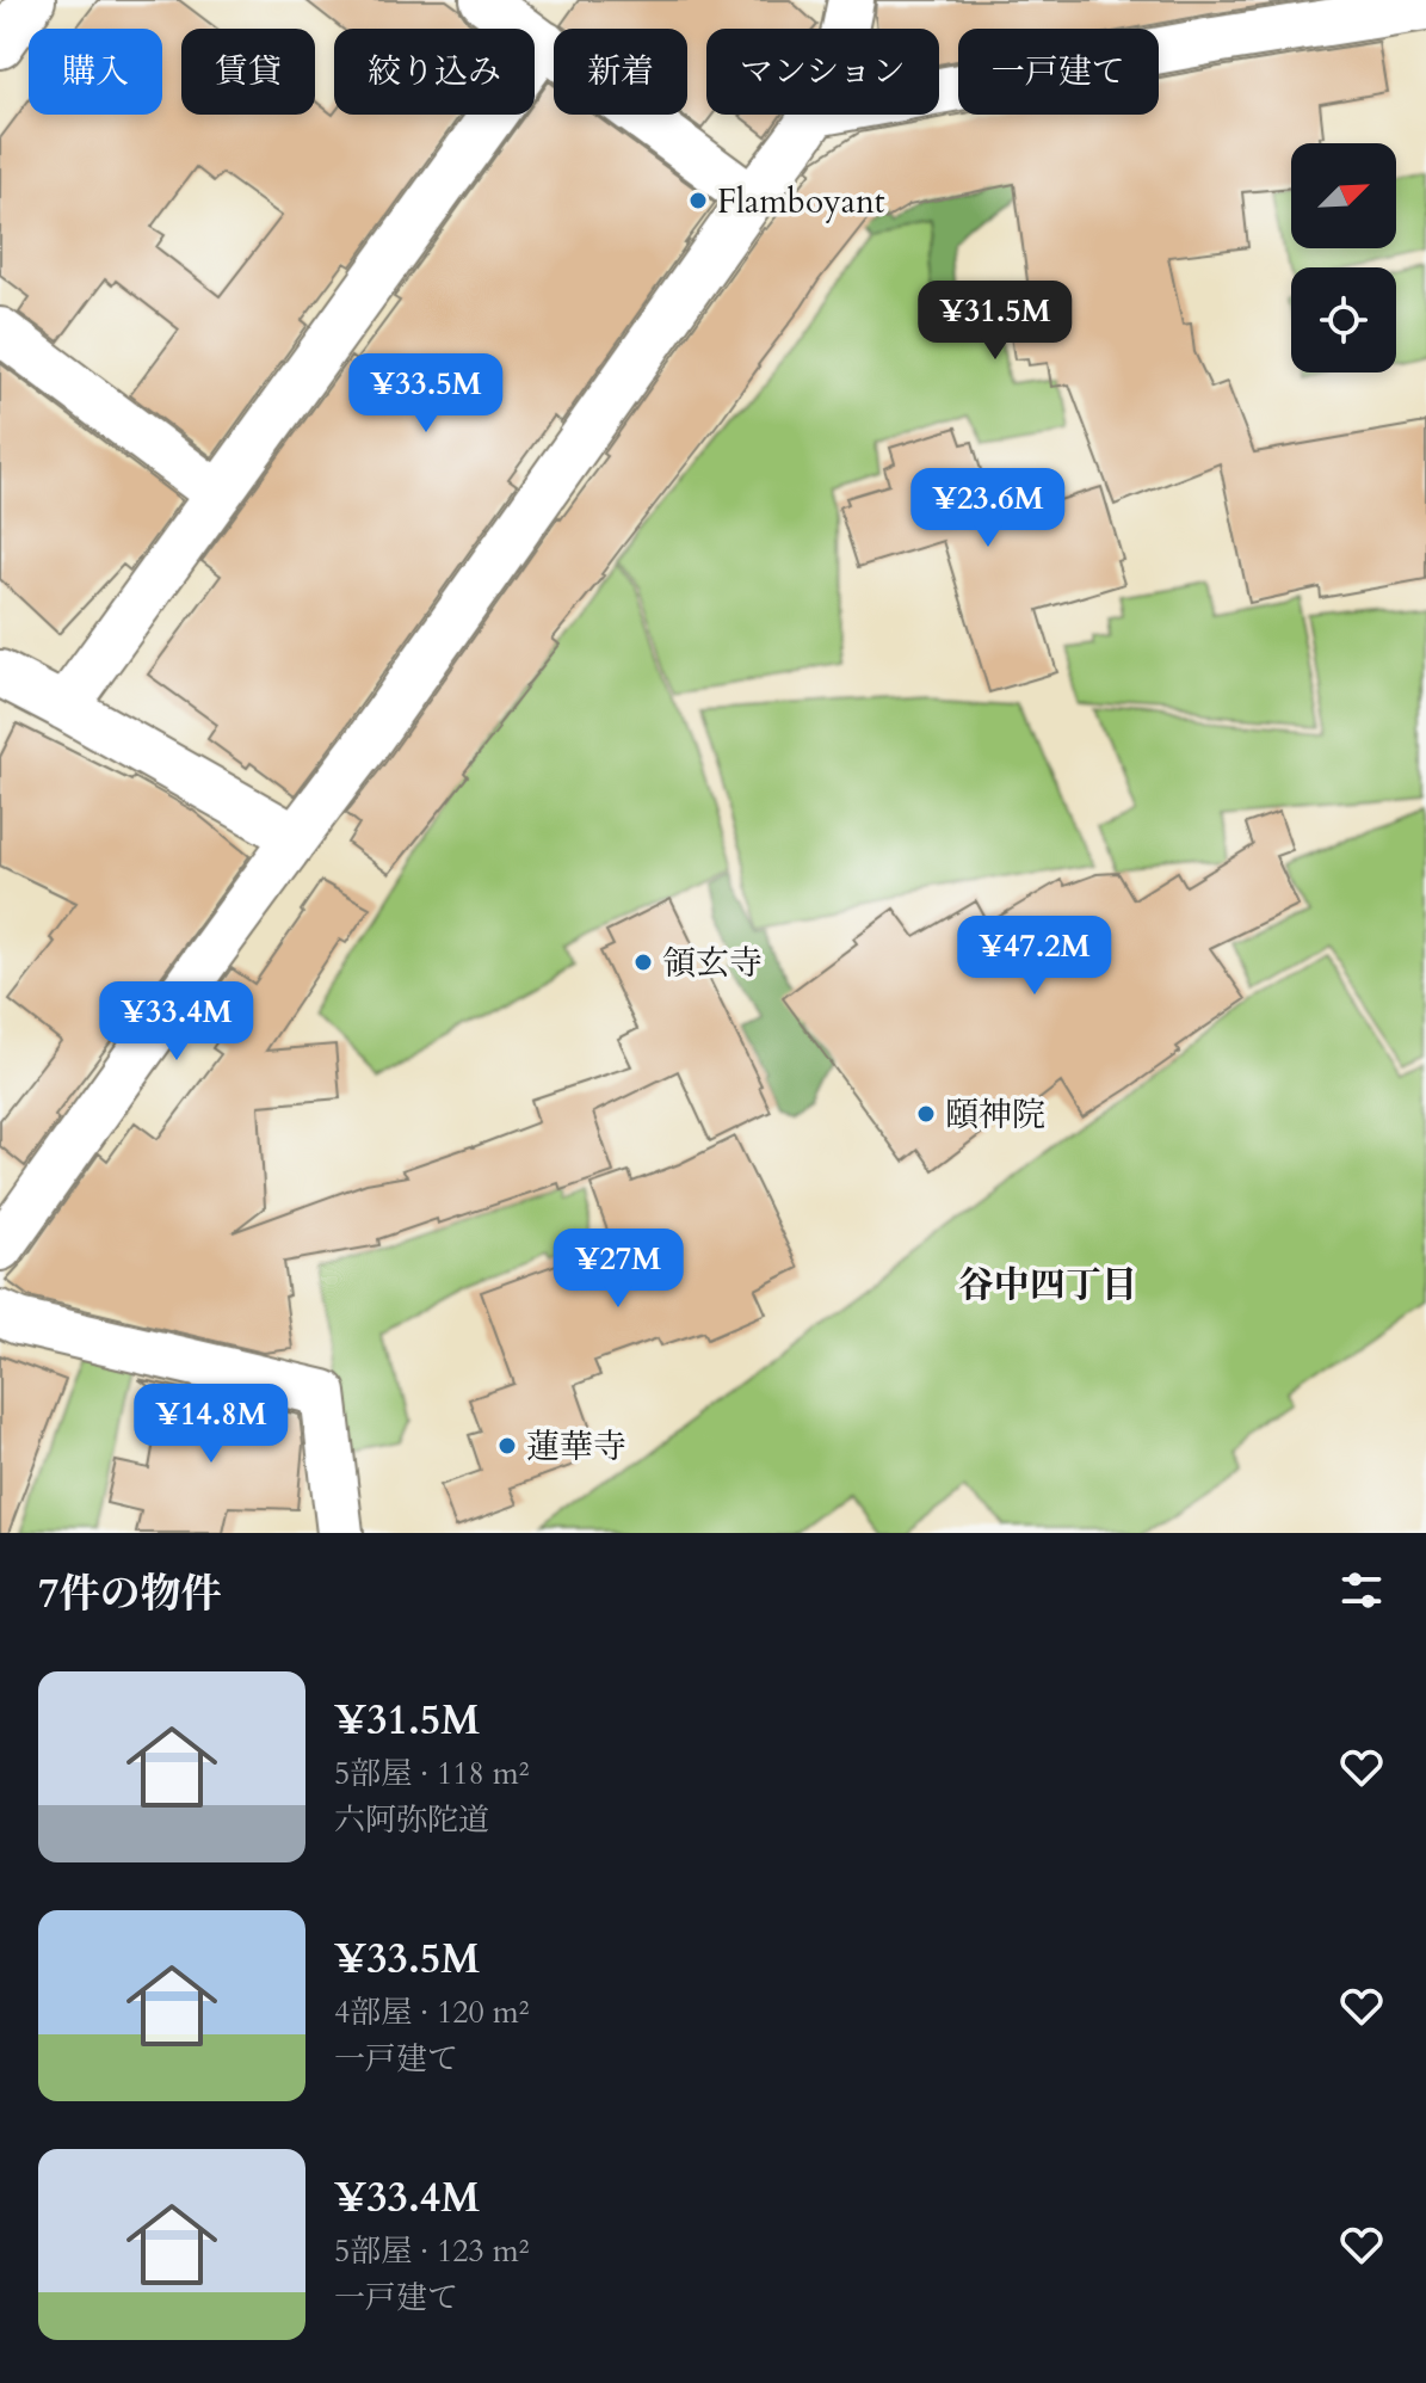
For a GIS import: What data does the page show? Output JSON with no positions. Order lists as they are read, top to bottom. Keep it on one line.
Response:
{"districts":["谷中四丁目"],"places":["Flamboyant","領玄寺","頤神院","蓮華寺"],"north":"top right","page":{"chip":["購入","賃貸","絞り込み","新着","マンション","一戸建て"],"price":["¥31.5M","¥33.5M","¥23.6M","¥47.2M","¥33.4M","¥27M","¥14.8M"],"heading":"7件の物件","list":[{"name":"¥31.5M","note":"5部屋 · 118 m² · 六阿弥陀道"},{"name":"¥33.5M","note":"4部屋 · 120 m² · 一戸建て"},{"name":"¥33.4M","note":"5部屋 · 123 m² · 一戸建て"}]}}
